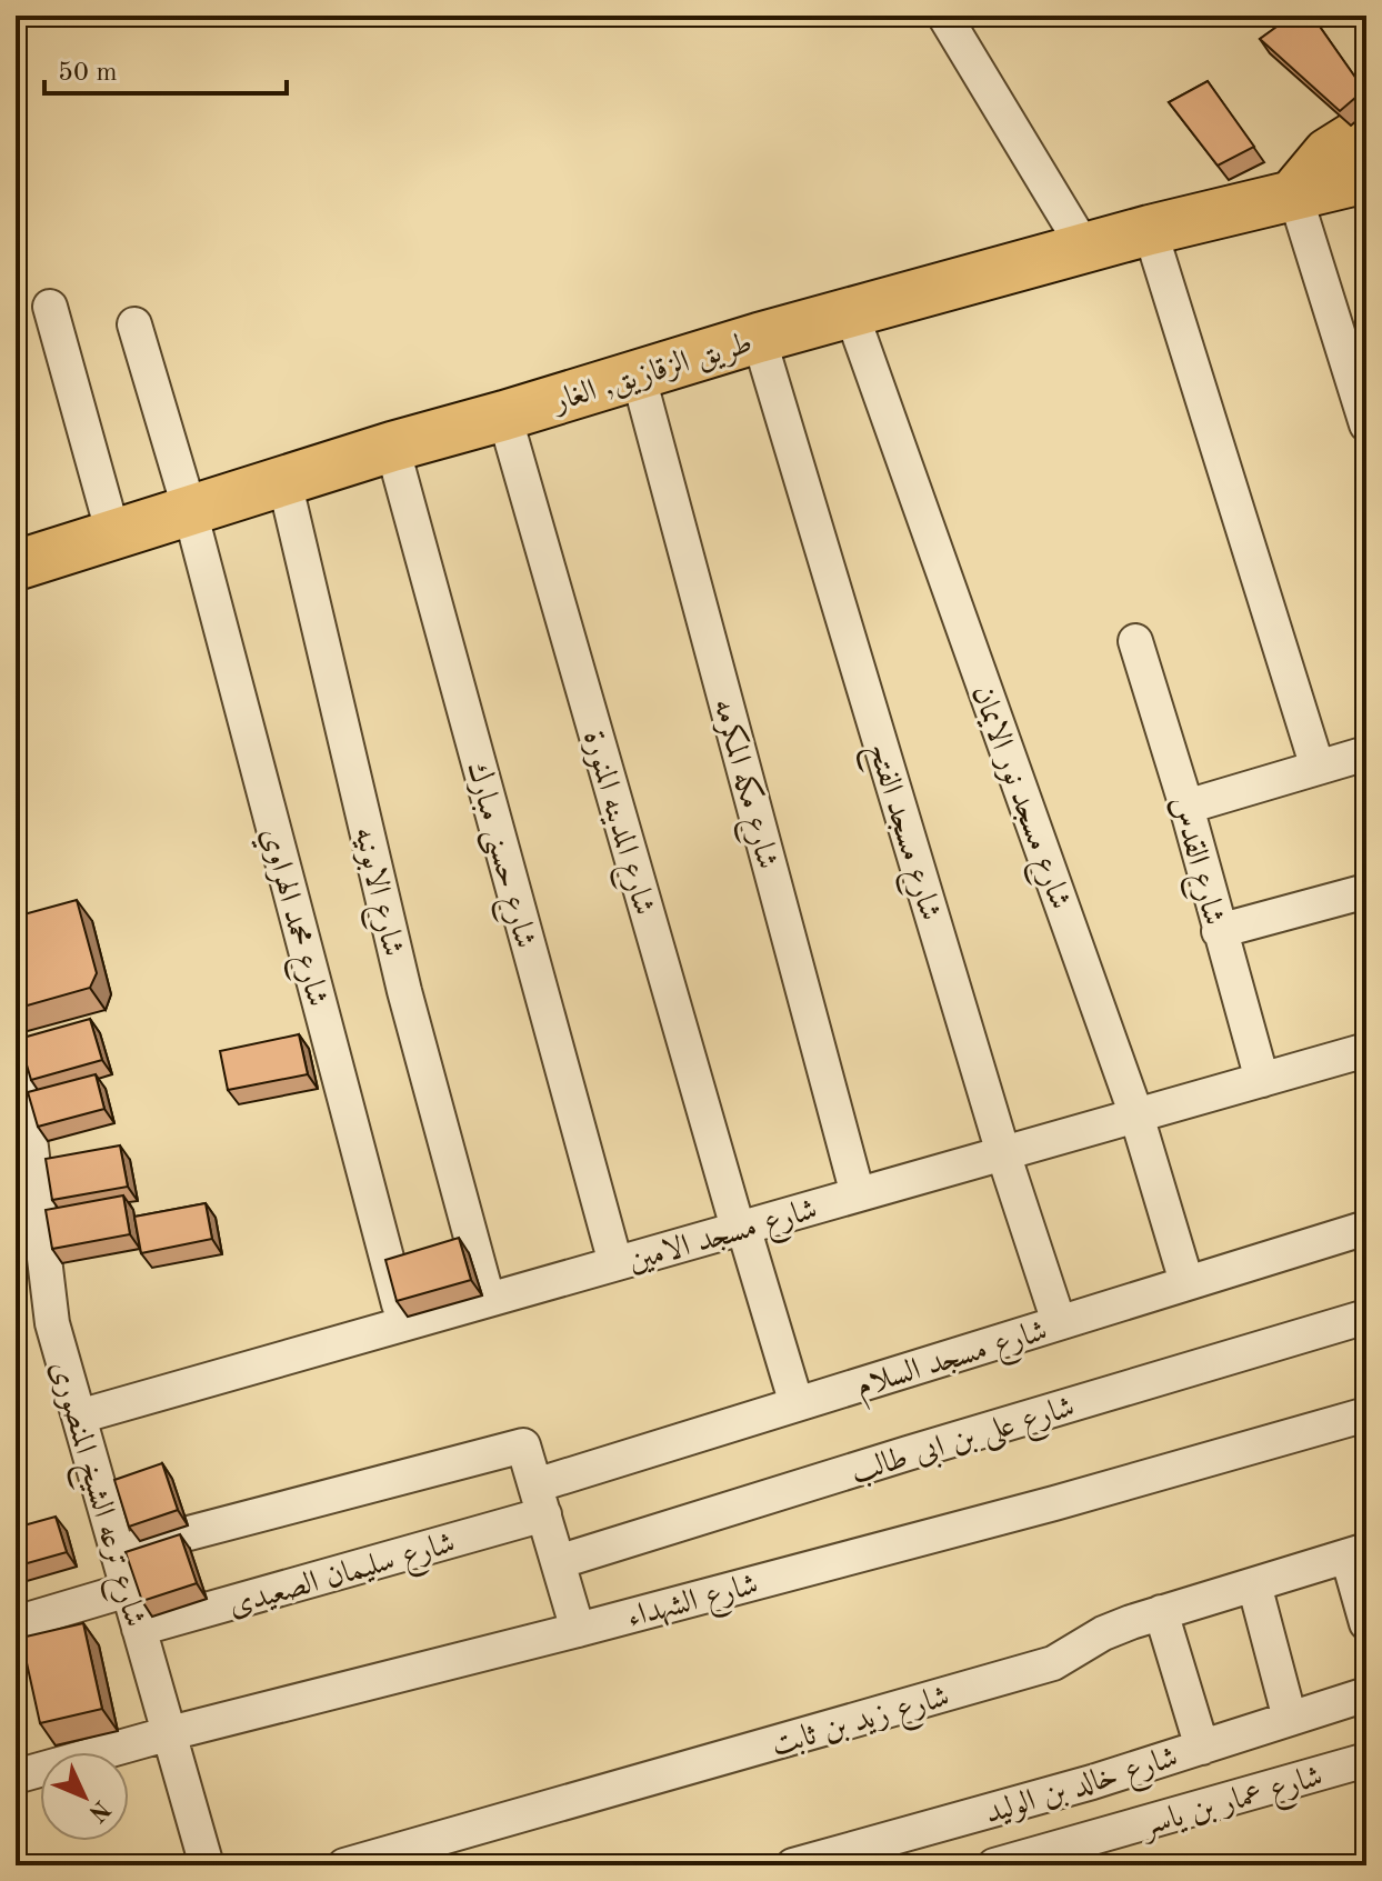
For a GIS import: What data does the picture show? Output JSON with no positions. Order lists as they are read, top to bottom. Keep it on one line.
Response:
{"streets":{"main road":["طريق الزقازيق, الغار"],"street":["شارع مكه المكرمه","شارع مسجد نور الايمان","شارع المدينه المنورة","شارع مسجد الفتح","شارع حسنى مبارك","شارع القدس","شارع الابونيه","شارع محمد الهراوي","شارع مسجد الامين","شارع مسجد السلام","شارع على بن ابى طالب","شارع ترعه الشيخ المنصورى","شارع سليمان الصعيدى","شارع الشهداء","شارع زيد بن ثابت","شارع خالد بن الوليد","شارع عمار بن ياسر"]},"crossings":[["طريق الزقازيق, الغار","شارع مكه المكرمه"],["طريق الزقازيق, الغار","شارع مسجد نور الايمان"],["طريق الزقازيق, الغار","شارع المدينه المنورة"],["طريق الزقازيق, الغار","شارع مسجد الفتح"],["طريق الزقازيق, الغار","شارع حسنى مبارك"],["طريق الزقازيق, الغار","شارع الابونيه"],["طريق الزقازيق, الغار","شارع محمد الهراوي"],["شارع مكه المكرمه","شارع مسجد الامين"],["شارع مسجد نور الايمان","شارع مسجد الامين"],["شارع مسجد نور الايمان","شارع مسجد السلام"],["شارع المدينه المنورة","شارع مسجد الامين"],["شارع المدينه المنورة","شارع مسجد السلام"],["شارع مسجد الفتح","شارع مسجد الامين"],["شارع مسجد الفتح","شارع مسجد السلام"],["شارع حسنى مبارك","شارع مسجد الامين"],["شارع القدس","شارع مسجد الامين"],["شارع الابونيه","شارع مسجد الامين"],["شارع محمد الهراوي","شارع مسجد الامين"],["شارع مسجد الامين","شارع ترعه الشيخ المنصورى"],["شارع مسجد السلام","شارع سليمان الصعيدى"],["شارع ترعه الشيخ المنصورى","شارع سليمان الصعيدى"],["شارع ترعه الشيخ المنصورى","شارع الشهداء"]],"scale_bar":"50 m","north":"bottom right"}
